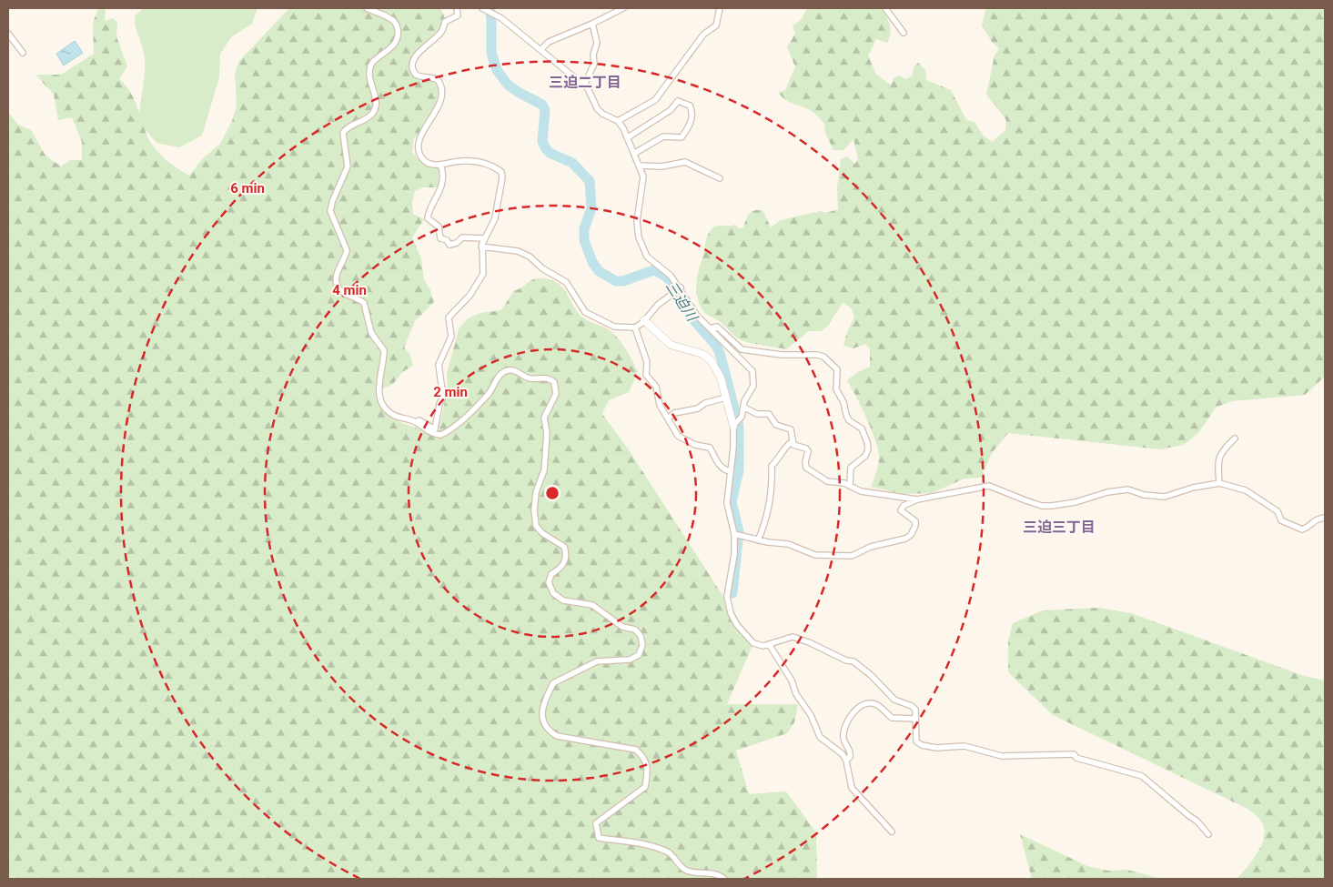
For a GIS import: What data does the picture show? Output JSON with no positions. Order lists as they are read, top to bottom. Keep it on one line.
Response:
{"districts":["三迫二丁目","三迫三丁目"],"water":["三迫川"],"rings":["6 min","4 min","2 min"]}
